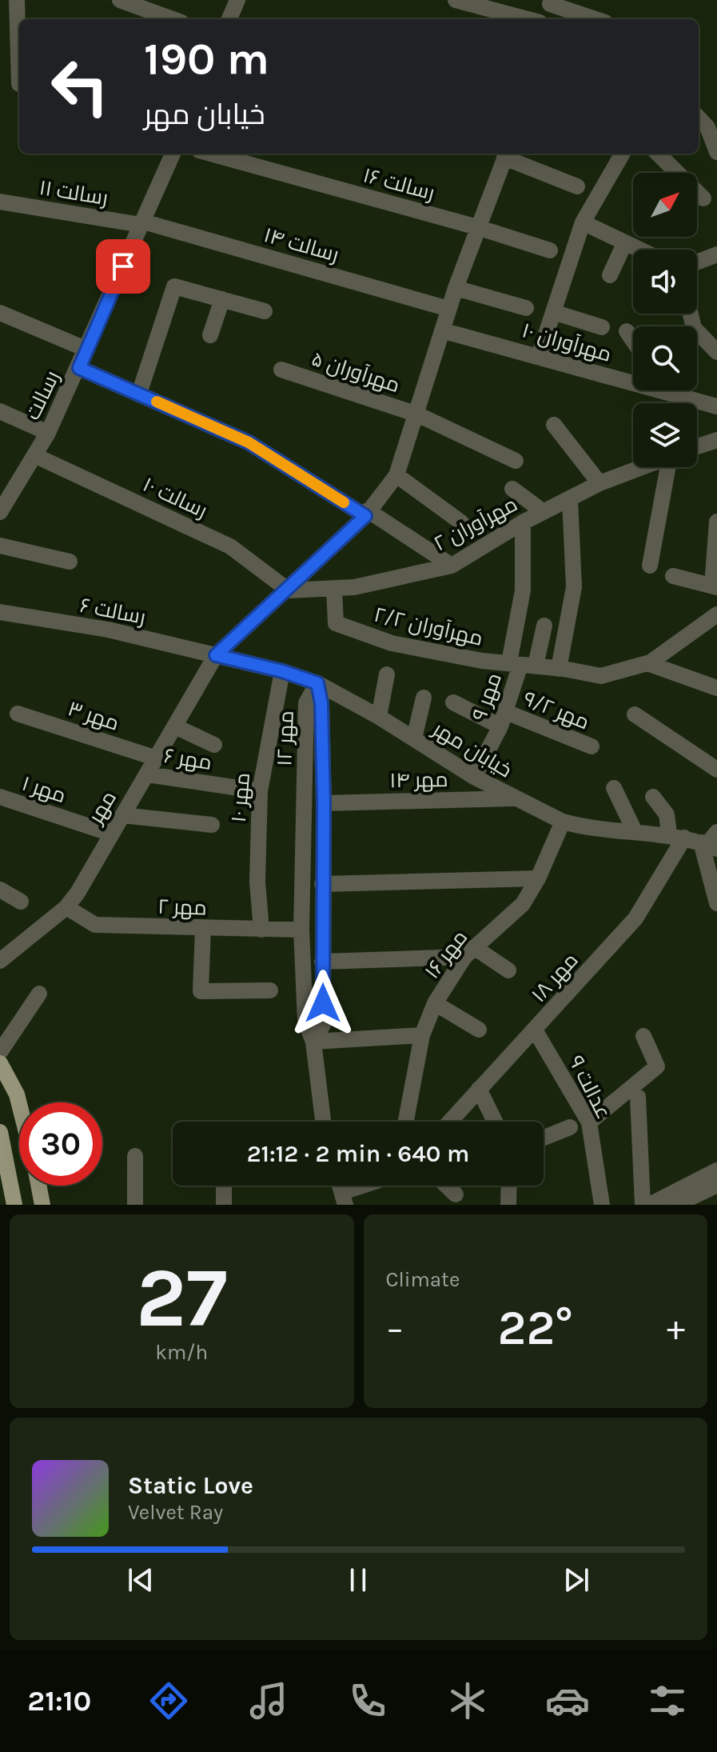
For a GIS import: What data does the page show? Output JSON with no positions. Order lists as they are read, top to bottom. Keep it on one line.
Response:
{"streets":{"street":["رسالت ۱۶","رسالت ۱۱","رسالت ۱۴","مهرآوران ۱۰","مهرآوران ۵","رسالت","رسالت ۱۰","مهرآوران ۲","رسالت ۶","مهرآوران ۲/۲","مهر ۹","مهر ۹/۲","مهر ۳","مهر ۱۲","خیابان مهر","مهر ۶","مهر ۱۴","مهر ۱","مهر ۱۰","مهر","مهر ۲","مهر ۱۶","مهر ۱۸","عدالت ۹"]},"crossings":[["رسالت ۱۱","رسالت ۱۴"],["رسالت ۱۱","رسالت"],["رسالت ۱۴","رسالت"],["رسالت","رسالت ۱۰"],["رسالت ۱۰","مهرآوران ۲"],["رسالت ۱۰","مهر"],["مهرآوران ۲","مهرآوران ۲/۲"],["مهرآوران ۲","مهر"],["رسالت ۶","خیابان مهر"],["رسالت ۶","مهر"],["مهرآوران ۲/۲","مهر ۹"],["مهر ۹","مهر ۹/۲"],["مهر ۹","خیابان مهر"],["مهر ۳","مهر"],["مهر ۱۲","خیابان مهر"],["مهر ۱۲","مهر ۱۴"],["مهر ۱۲","مهر ۲"],["خیابان مهر","مهر ۱۴"],["خیابان مهر","مهر ۱۰"],["خیابان مهر","مهر"],["خیابان مهر","مهر ۱۶"],["خیابان مهر","مهر ۱۸"],["مهر ۶","مهر ۱۰"],["مهر ۶","مهر"],["مهر ۱","مهر"],["مهر ۱۰","مهر ۲"],["مهر","مهر ۲"],["مهر ۱۸","عدالت ۹"]],"north":"top right","page":{"turn":["190 m","خیابان مهر"],"limit":"30","trip":"21:12 · 2 min · 640 m","tile":[["27","km/h"],"Climate"],"heat":["−","22°","+"],"song":["Static Love","Velvet Ray"],"tabs":"21:10"}}
